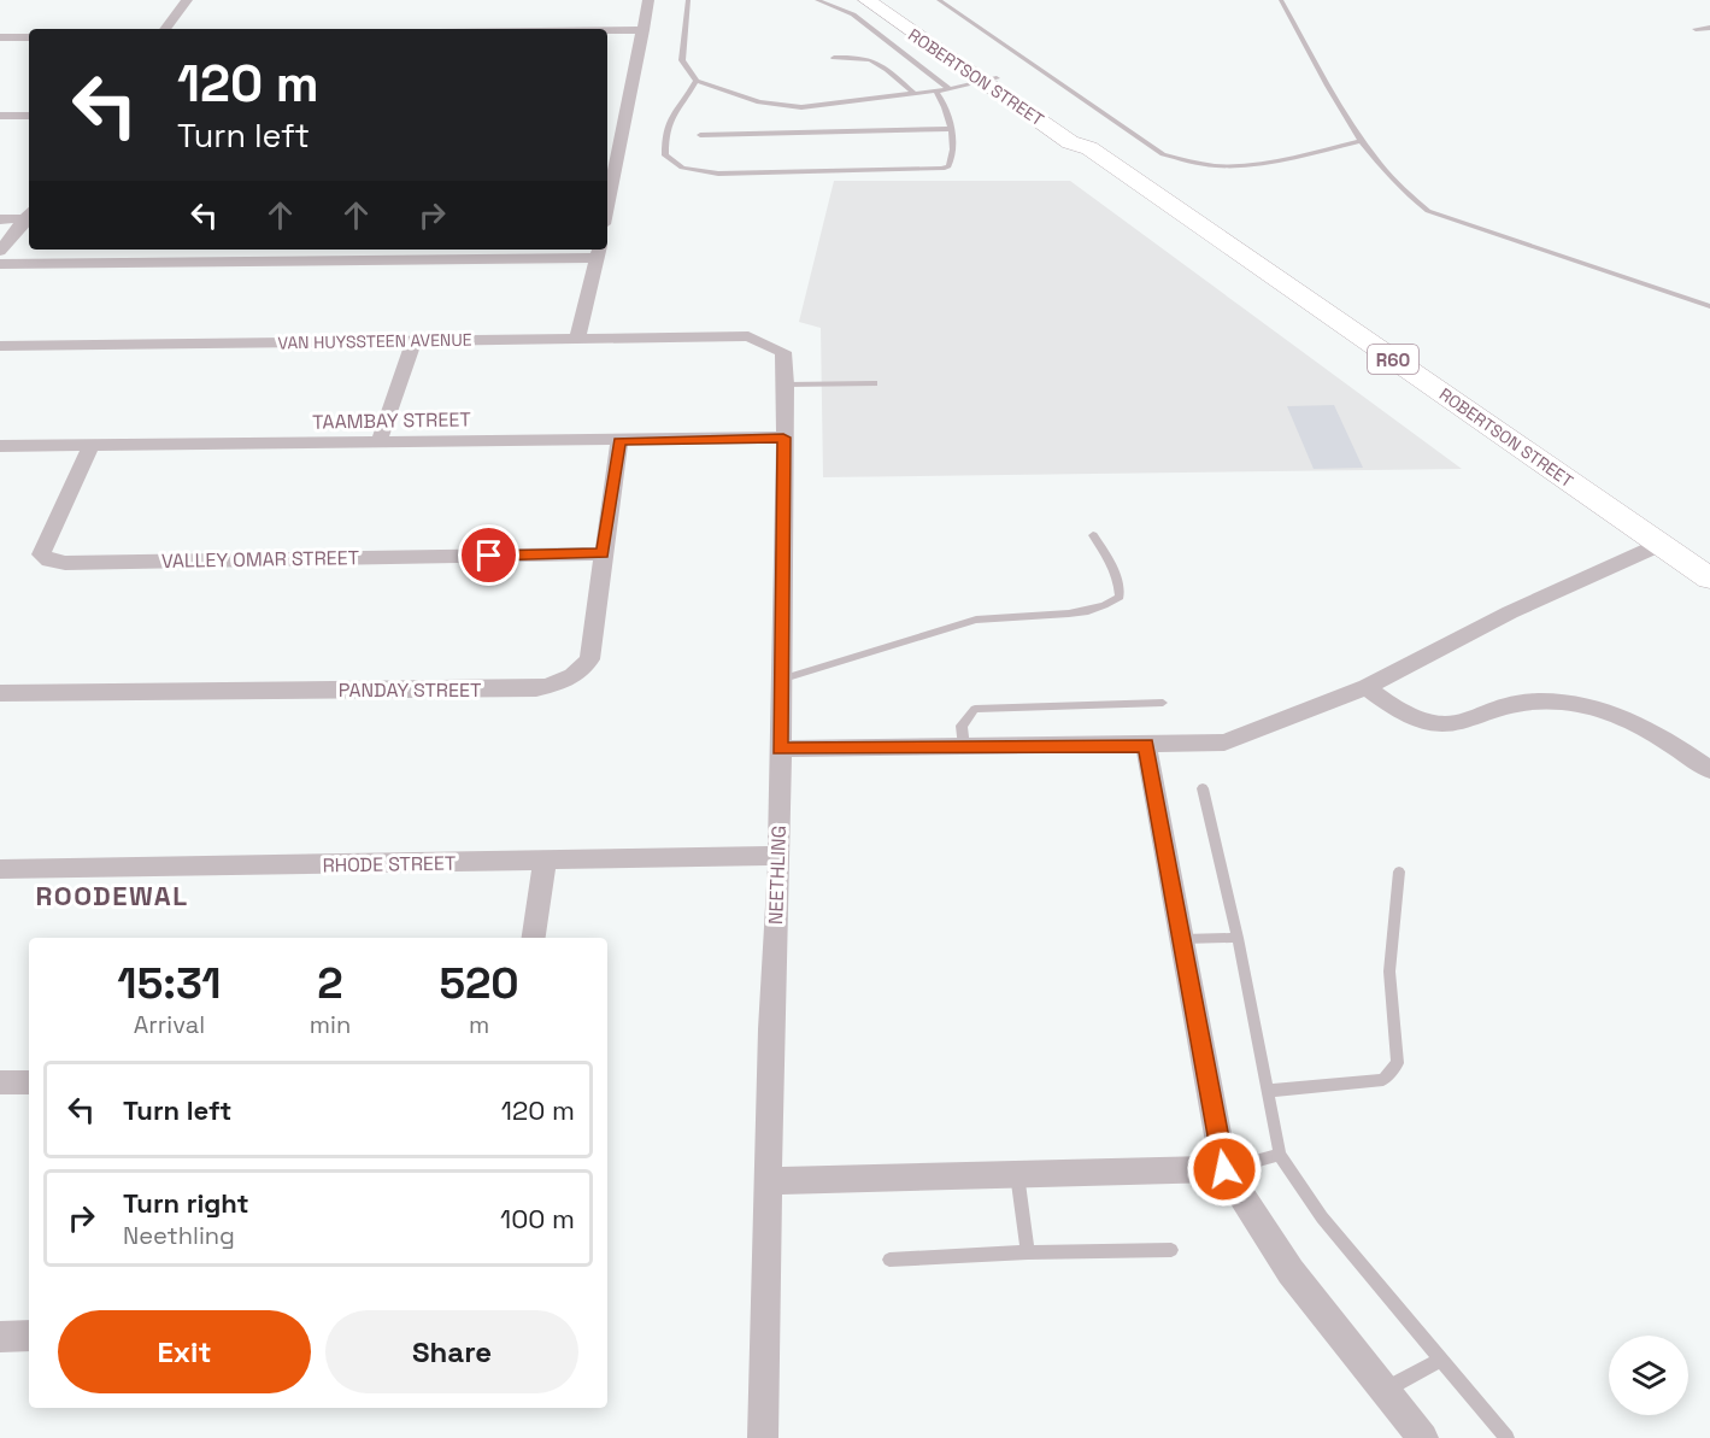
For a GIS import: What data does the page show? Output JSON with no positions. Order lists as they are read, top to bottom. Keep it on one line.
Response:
{"streets":{"main road":["ROBERTSON STREET","R60"],"street":["VAN HUYSSTEEN AVENUE","TAAMBAY STREET","VALLEY OMAR STREET","PANDAY STREET","RHODE STREET","NEETHLING"]},"crossings":[["VAN HUYSSTEEN AVENUE","NEETHLING"],["TAAMBAY STREET","VALLEY OMAR STREET"],["TAAMBAY STREET","PANDAY STREET"],["TAAMBAY STREET","NEETHLING"],["VALLEY OMAR STREET","PANDAY STREET"],["RHODE STREET","NEETHLING"]],"districts":["ROODEWAL"],"page":{"turn":["120 m","Turn left"],"eta":["15:31","Arrival","2","min","520","m"],"list":[{"name":"Turn left","value":"120 m"},{"name":"Turn right","note":"Neethling","value":"100 m"}],"buttons":["Exit","Share"]}}
